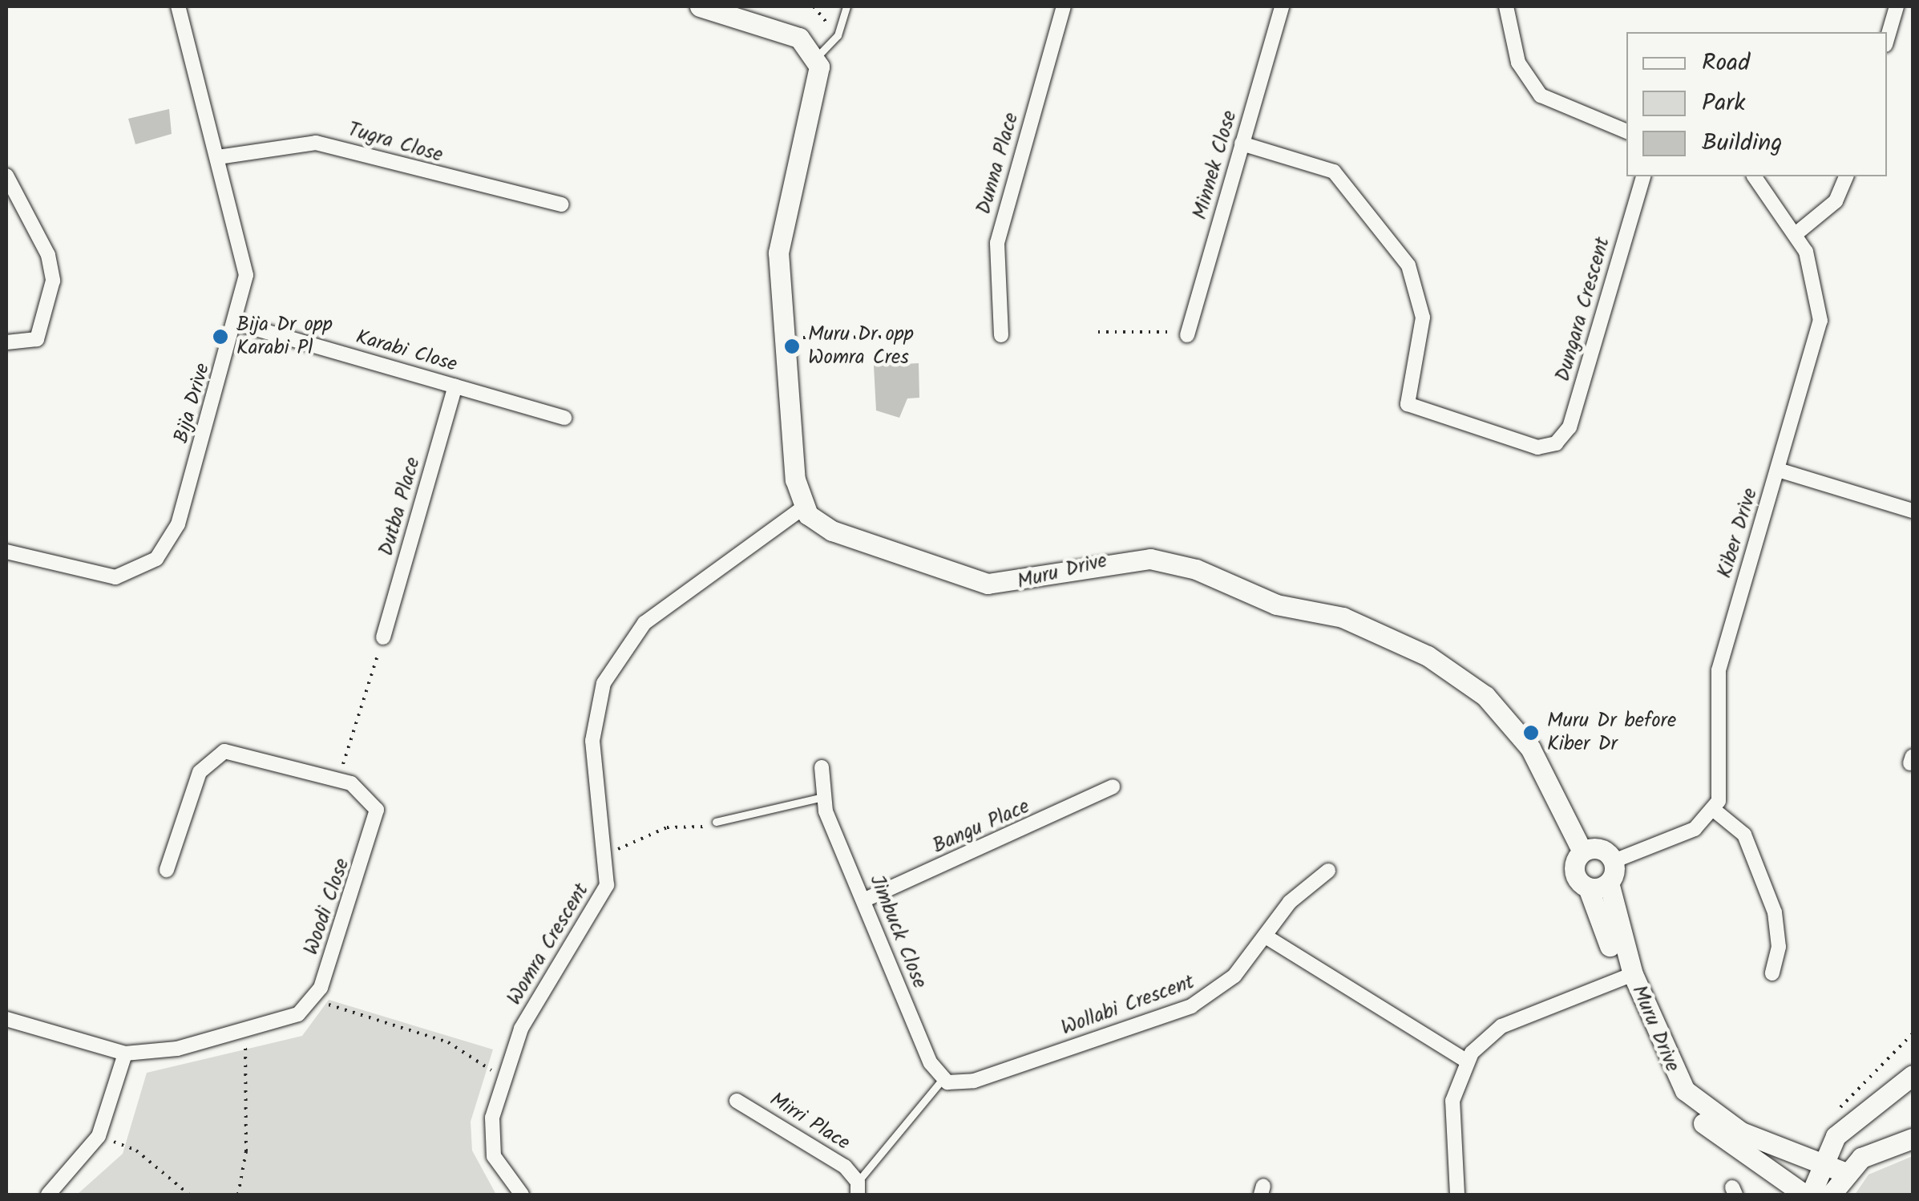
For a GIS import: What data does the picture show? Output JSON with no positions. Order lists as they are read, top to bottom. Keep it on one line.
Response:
{"streets":{"street":["Tugra Close","Dunna Place","Minnek Close","Dungara Crescent","Karabi Close","Bija Drive","Dutba Place","Kiber Drive","Muru Drive","Bangu Place","Woodi Close","Jimbuck Close","Womra Crescent","Wollabi Crescent","Mirri Place"]},"crossings":[["Tugra Close","Bija Drive"],["Minnek Close","Dungara Crescent"],["Karabi Close","Bija Drive"],["Karabi Close","Dutba Place"],["Muru Drive","Womra Crescent"],["Bangu Place","Jimbuck Close"],["Jimbuck Close","Wollabi Crescent"]],"places":["Bija Dr opp Karabi Pl","Muru Dr opp Womra Cres","Muru Dr before Kiber Dr"],"legend":["Road","Park","Building"]}
